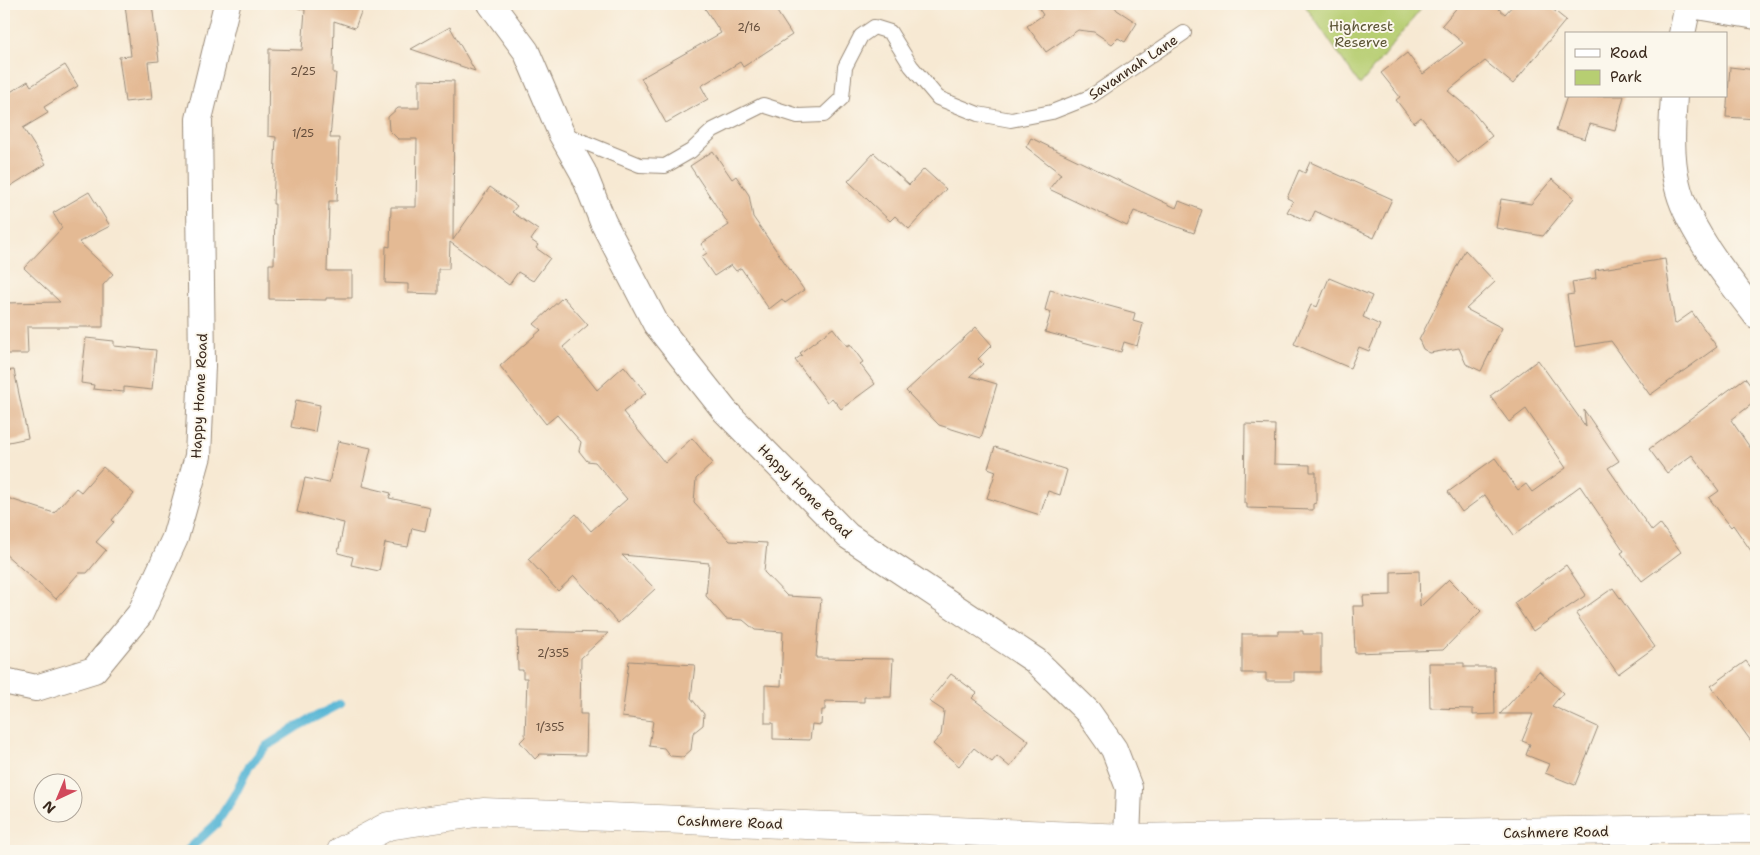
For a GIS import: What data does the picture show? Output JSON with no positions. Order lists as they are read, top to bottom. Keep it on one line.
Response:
{"streets":{"street":["Happy Home Road","Cashmere Road"],"lane":["Savannah Lane"]},"crossings":[["Savannah Lane","Happy Home Road"],["Happy Home Road","Cashmere Road"]],"parks":["Highcrest Reserve"],"house_numbers":["2/16","2/25","1/25","2/355","1/355"],"legend":["Road","Park"],"north":"bottom left"}
